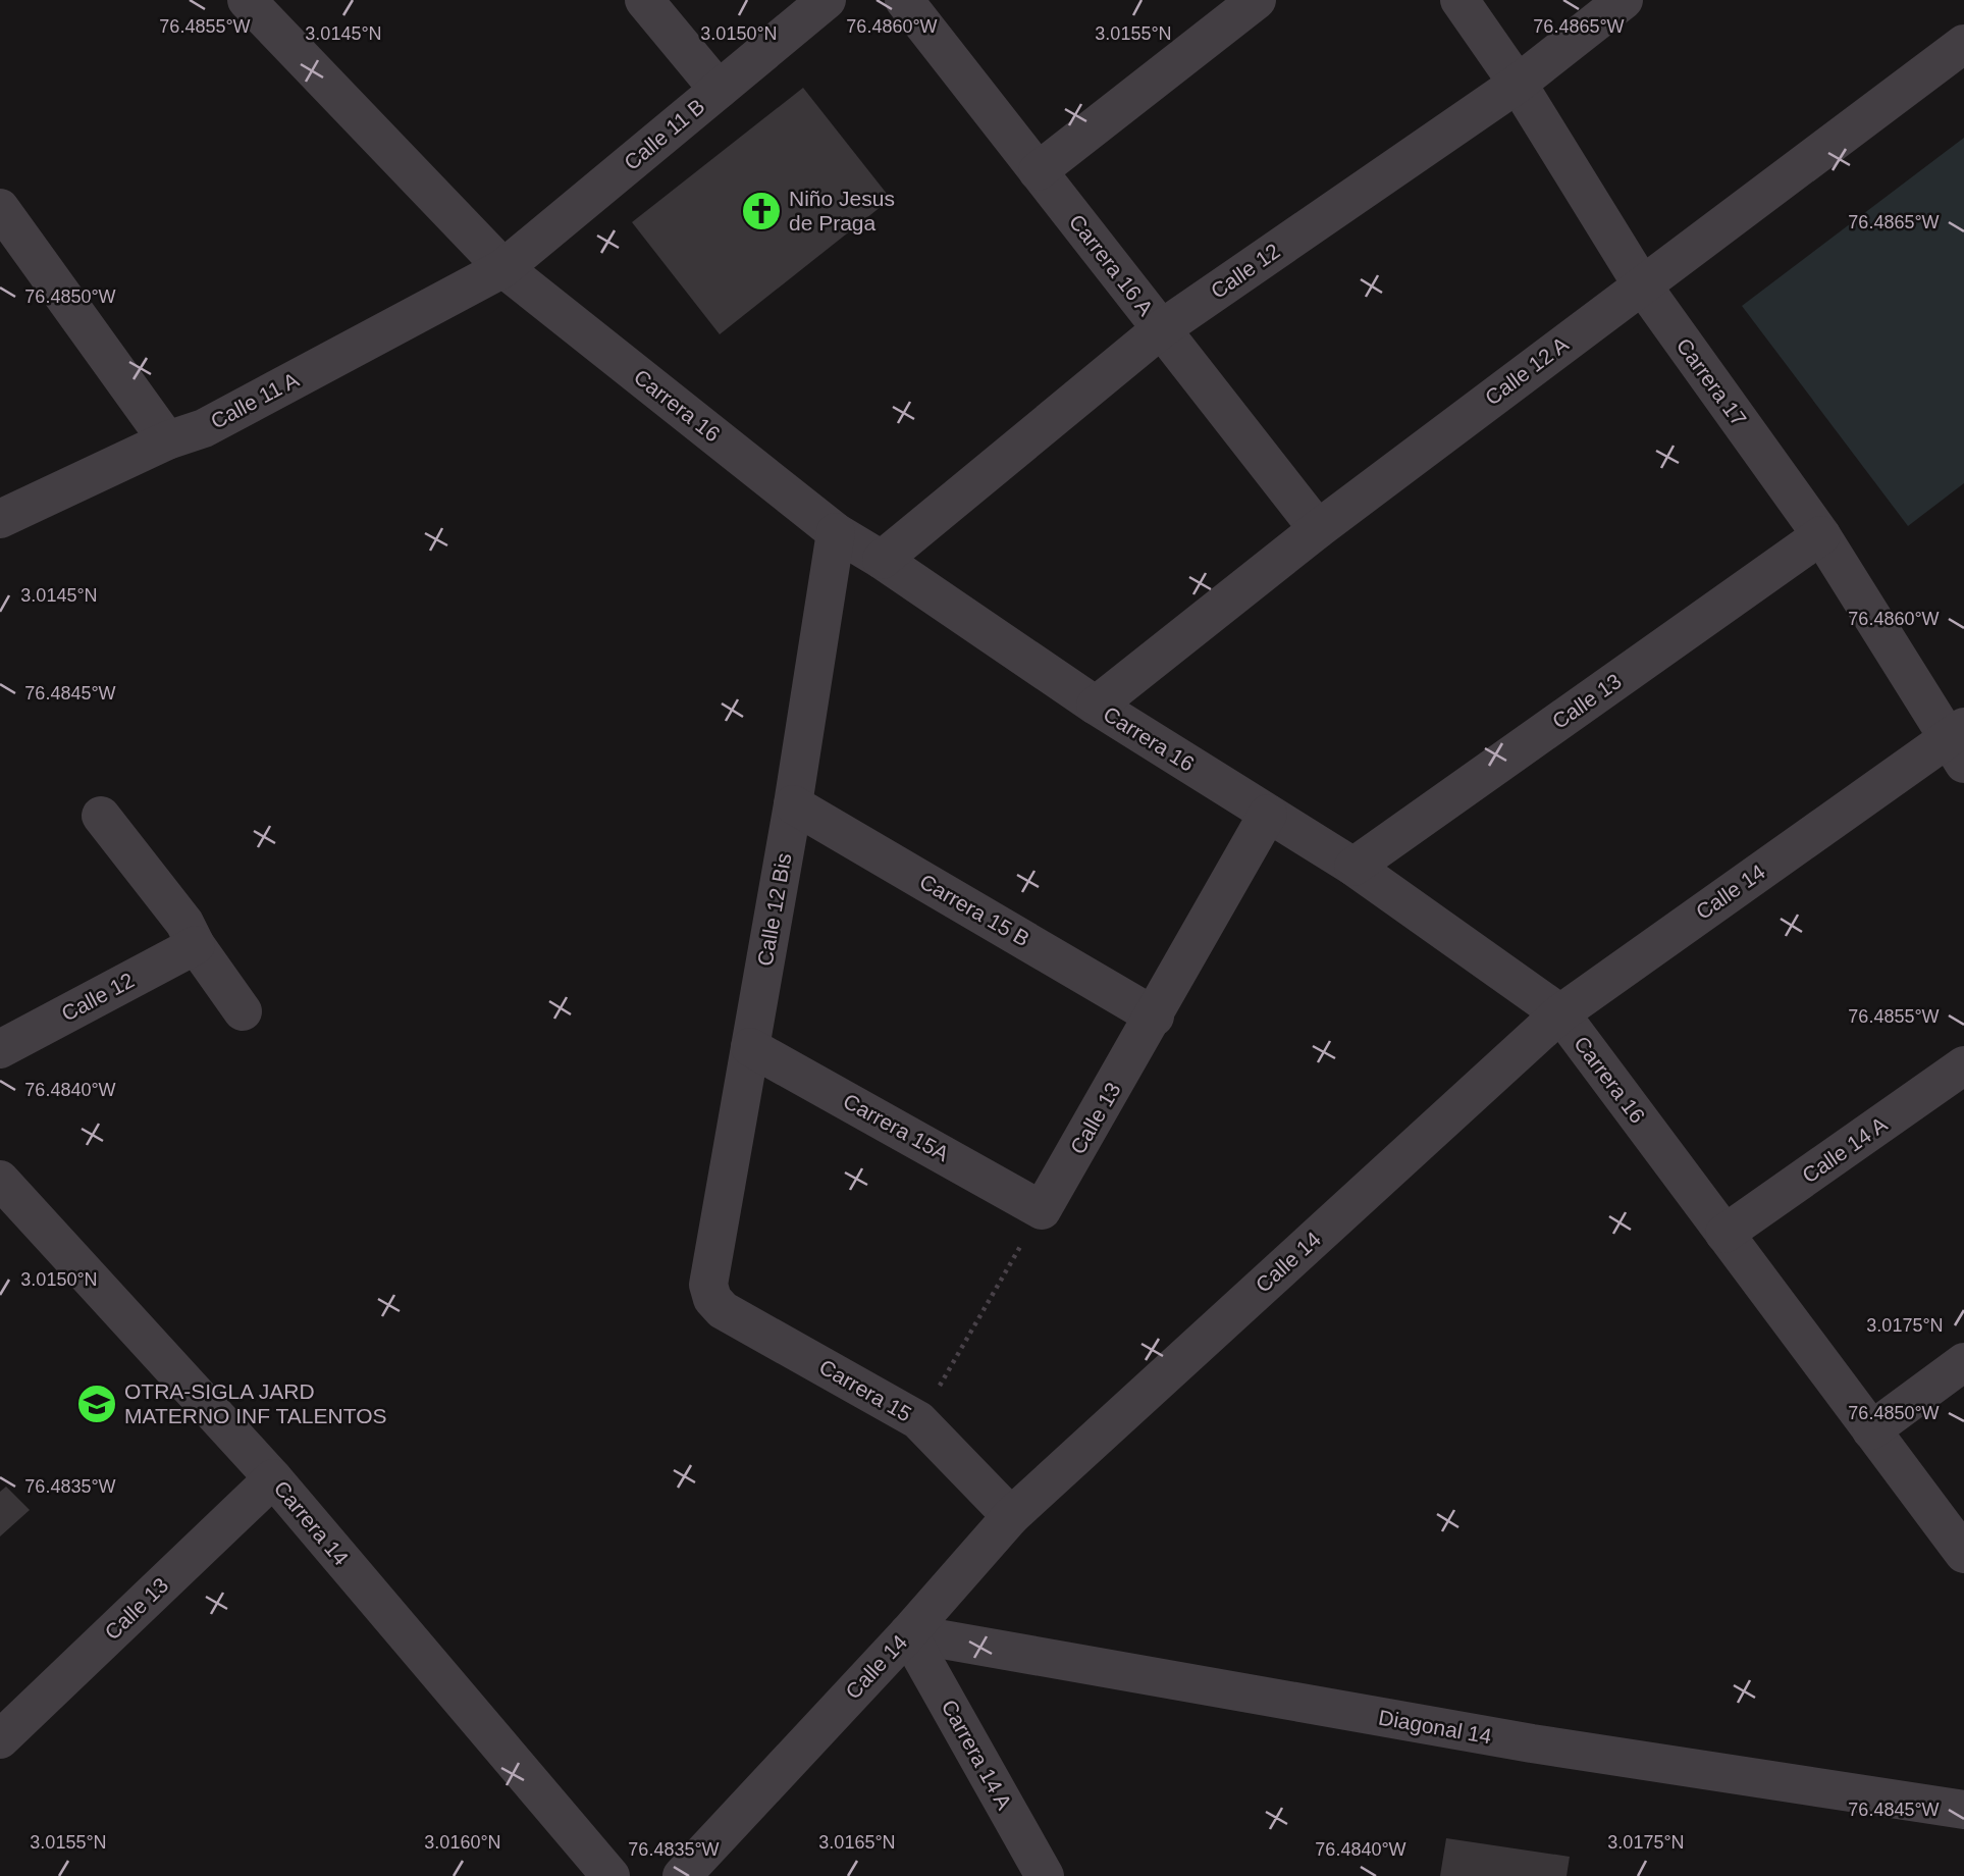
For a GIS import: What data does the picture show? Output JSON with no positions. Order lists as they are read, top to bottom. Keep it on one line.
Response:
{"streets":{"street":["Calle 11 B","Carrera 16 A","Calle 12","Calle 12 A","Carrera 17","Calle 11 A","Carrera 16","Calle 13","Calle 14","Calle 12 Bis","Carrera 15 B","Carrera 15A","Calle 14 A","Carrera 15","Carrera 14","Diagonal 14","Carrera 14 A"]},"crossings":[["Calle 11 B","Calle 11 A"],["Calle 11 B","Carrera 16"],["Carrera 16 A","Calle 12"],["Carrera 16 A","Calle 12 A"],["Calle 12","Carrera 17"],["Calle 12","Carrera 16"],["Calle 12 A","Carrera 17"],["Calle 12 A","Carrera 16"],["Carrera 17","Calle 13"],["Carrera 17","Calle 14"],["Calle 11 A","Carrera 16"],["Carrera 16","Calle 13"],["Carrera 16","Calle 14"],["Carrera 16","Calle 12 Bis"],["Carrera 16","Calle 14 A"],["Calle 13","Carrera 15 B"],["Calle 13","Carrera 15A"],["Calle 13","Carrera 14"],["Calle 14","Carrera 15"],["Calle 14","Diagonal 14"],["Calle 14","Carrera 14 A"],["Calle 12 Bis","Carrera 15 B"],["Calle 12 Bis","Carrera 15A"],["Calle 12 Bis","Carrera 15"],["Diagonal 14","Carrera 14 A"]],"places":{"church":["Niño Jesus de Praga"],"school or university":["OTRA-SIGLA JARD MATERNO INF TALENTOS"]},"coordinates":["76.4860°W","76.4855°W","76.4865°W","3.0145°N","3.0150°N","3.0155°N","76.4850°W","76.4845°W","76.4840°W","3.0175°N","76.4835°W","3.0160°N","3.0165°N"]}
